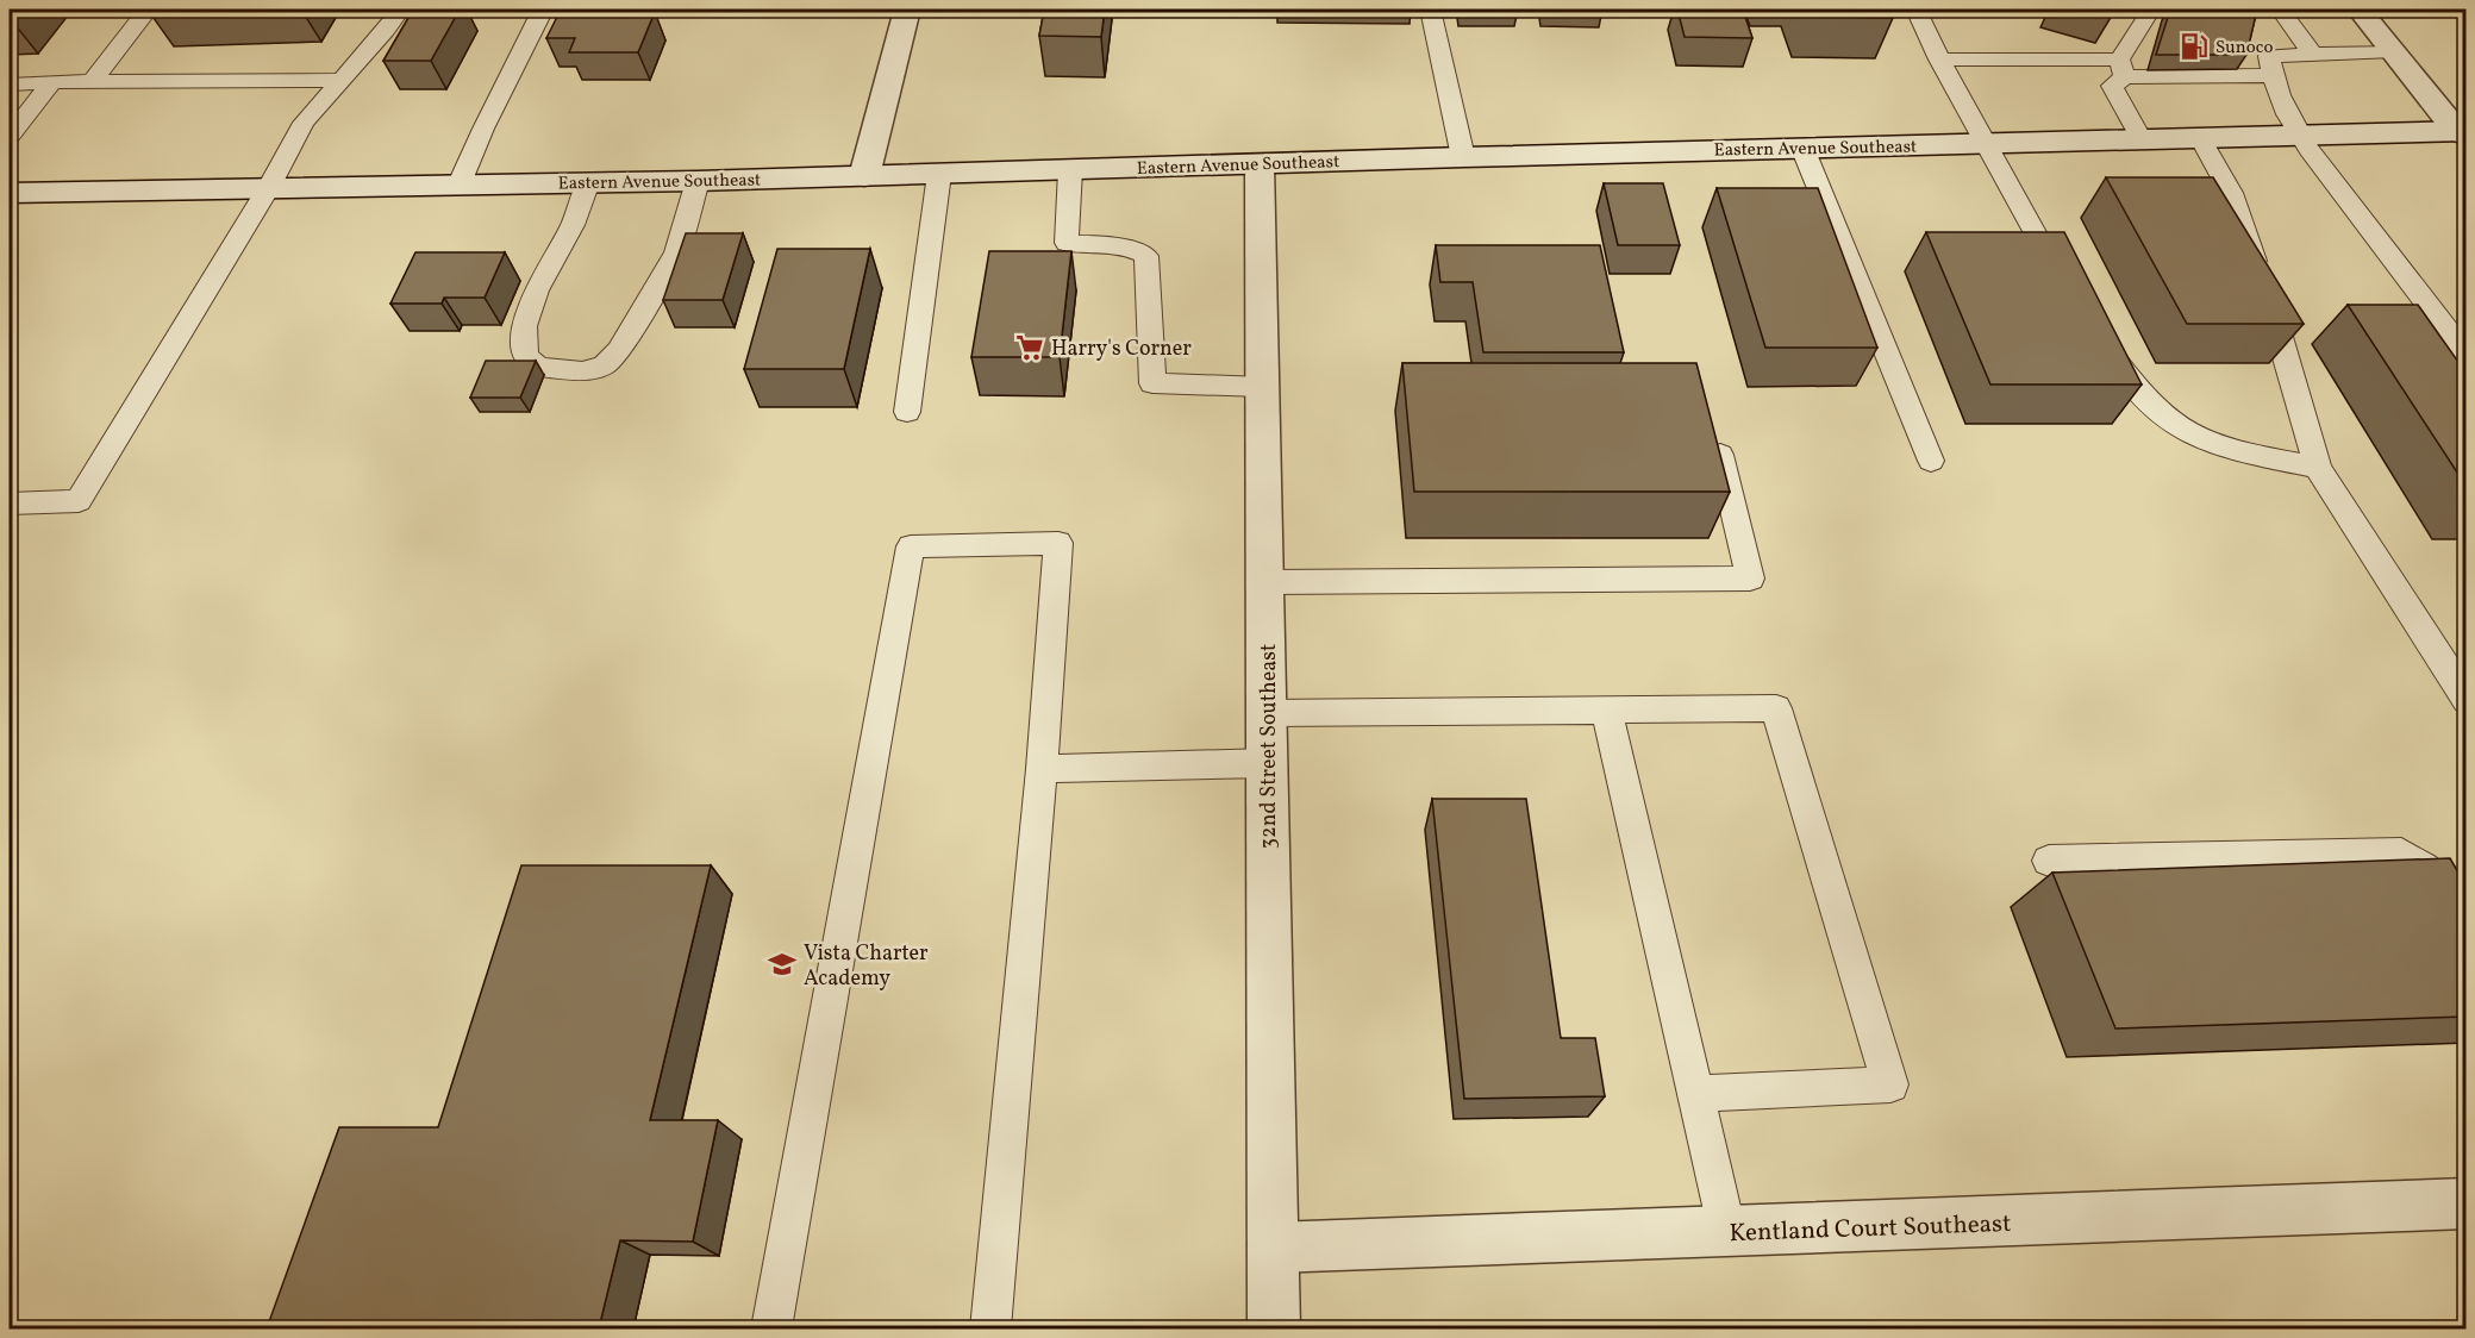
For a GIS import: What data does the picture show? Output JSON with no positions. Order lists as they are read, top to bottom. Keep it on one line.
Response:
{"streets":{"main road":["Eastern Avenue Southeast","32nd Street Southeast","Kentland Court Southeast"]},"crossings":[["Eastern Avenue Southeast","32nd Street Southeast"],["32nd Street Southeast","Kentland Court Southeast"]],"places":{"fuel station":["Sunoco"],"supermarket":["Harry's Corner"],"school or university":["Vista Charter Academy"]}}
